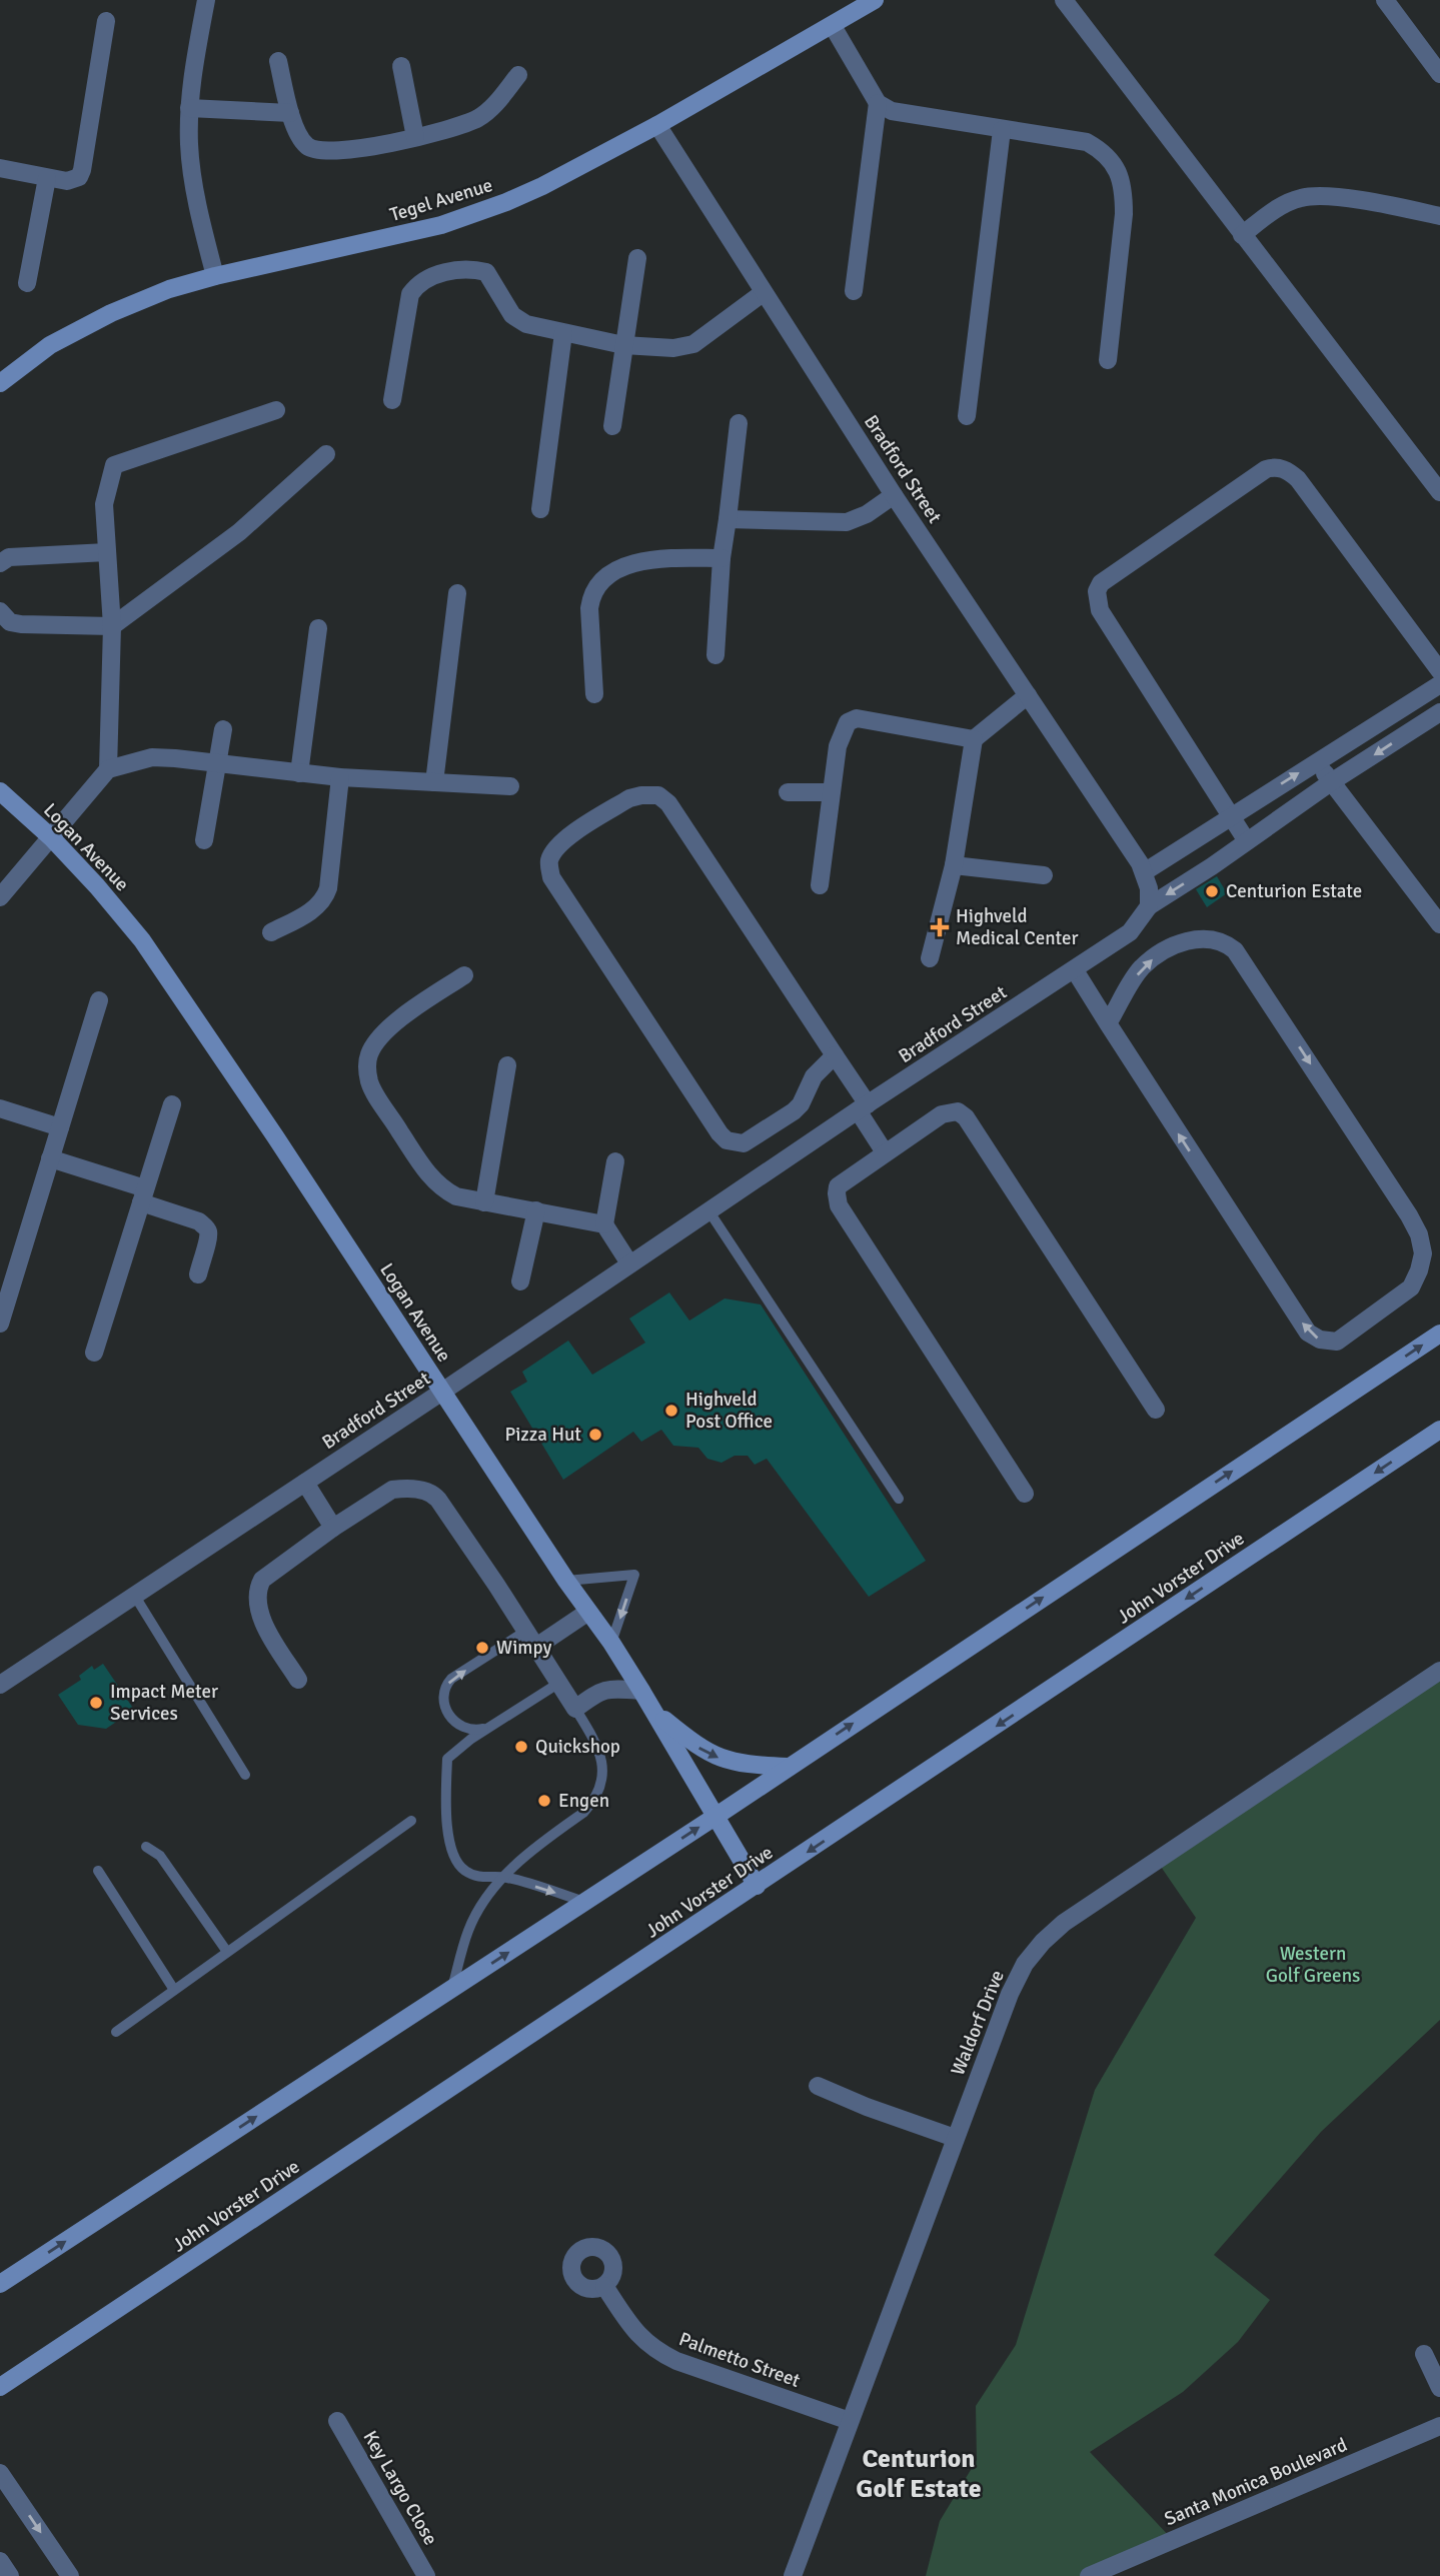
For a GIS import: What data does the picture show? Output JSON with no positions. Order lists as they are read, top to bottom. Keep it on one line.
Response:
{"streets":{"main road":["Tegel Avenue","Logan Avenue","John Vorster Drive"],"street":["Bradford Street","Waldorf Drive","Palmetto Street","Santa Monica Boulevard","Key Largo Close"]},"crossings":[["Tegel Avenue","Bradford Street"],["Bradford Street","Logan Avenue"],["Logan Avenue","John Vorster Drive"],["Waldorf Drive","Palmetto Street"]],"districts":["Centurion Golf Estate"],"parks":["Western Golf Greens"],"places":{"other":["Centurion Estate","Highveld Post Office","Pizza Hut","Wimpy","Impact Meter Services","Quickshop","Engen"],"health":["Highveld Medical Center"]}}
